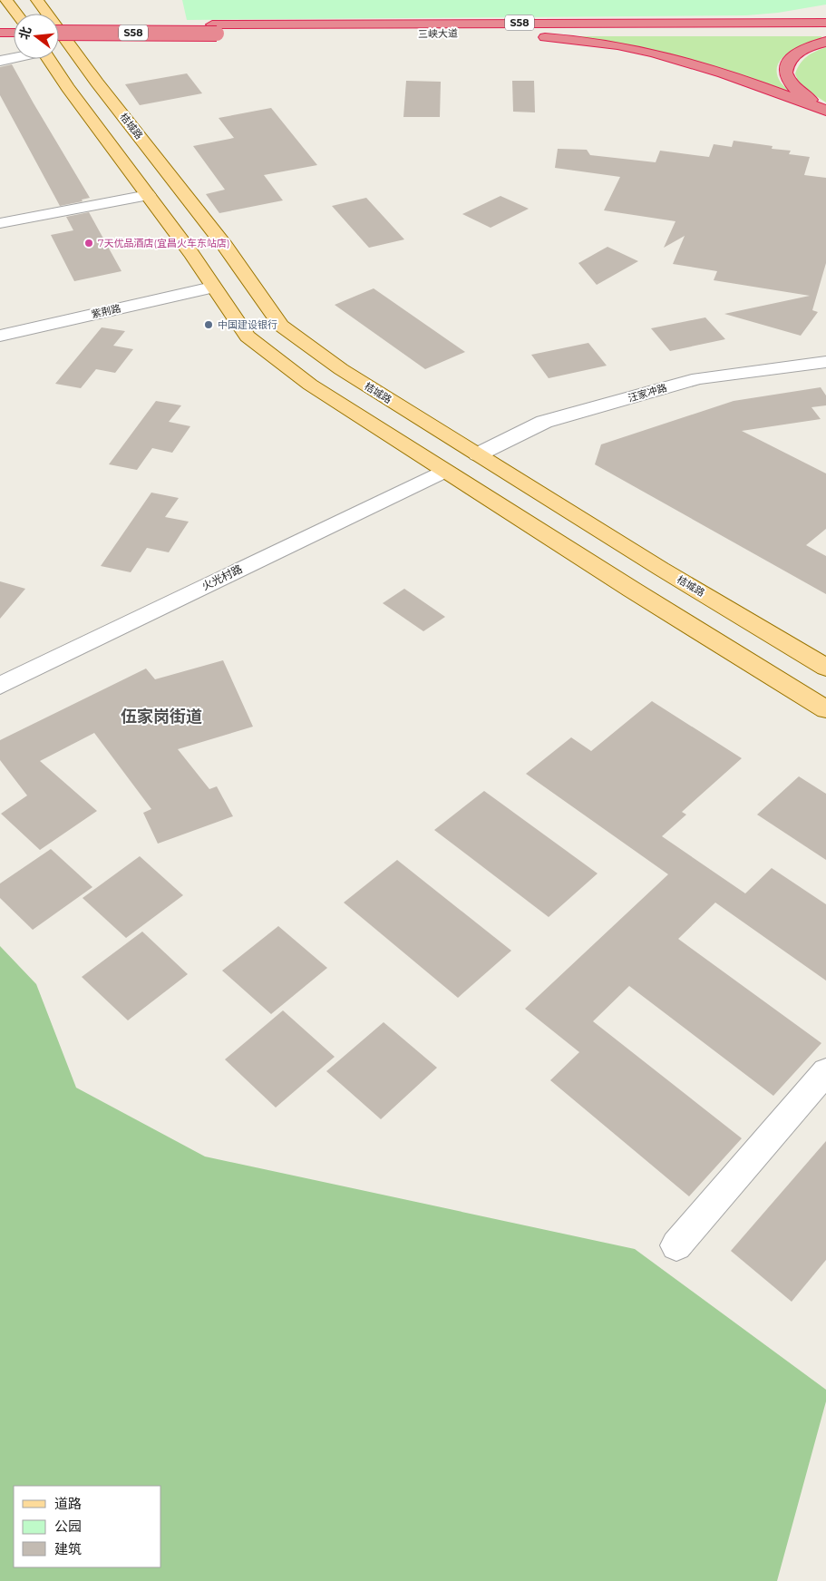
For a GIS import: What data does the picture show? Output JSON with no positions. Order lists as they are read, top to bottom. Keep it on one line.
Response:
{"streets":{"highway":["S58","三峡大道"],"main road":["桔城路"],"street":["紫荆路","汪家冲路","火光村路"]},"crossings":[["桔城路","汪家冲路"]],"districts":["伍家岗街道"],"places":["7天优品酒店(宜昌火车东站店)","中国建设银行"],"legend":["道路","公园","建筑"],"north":"left"}
